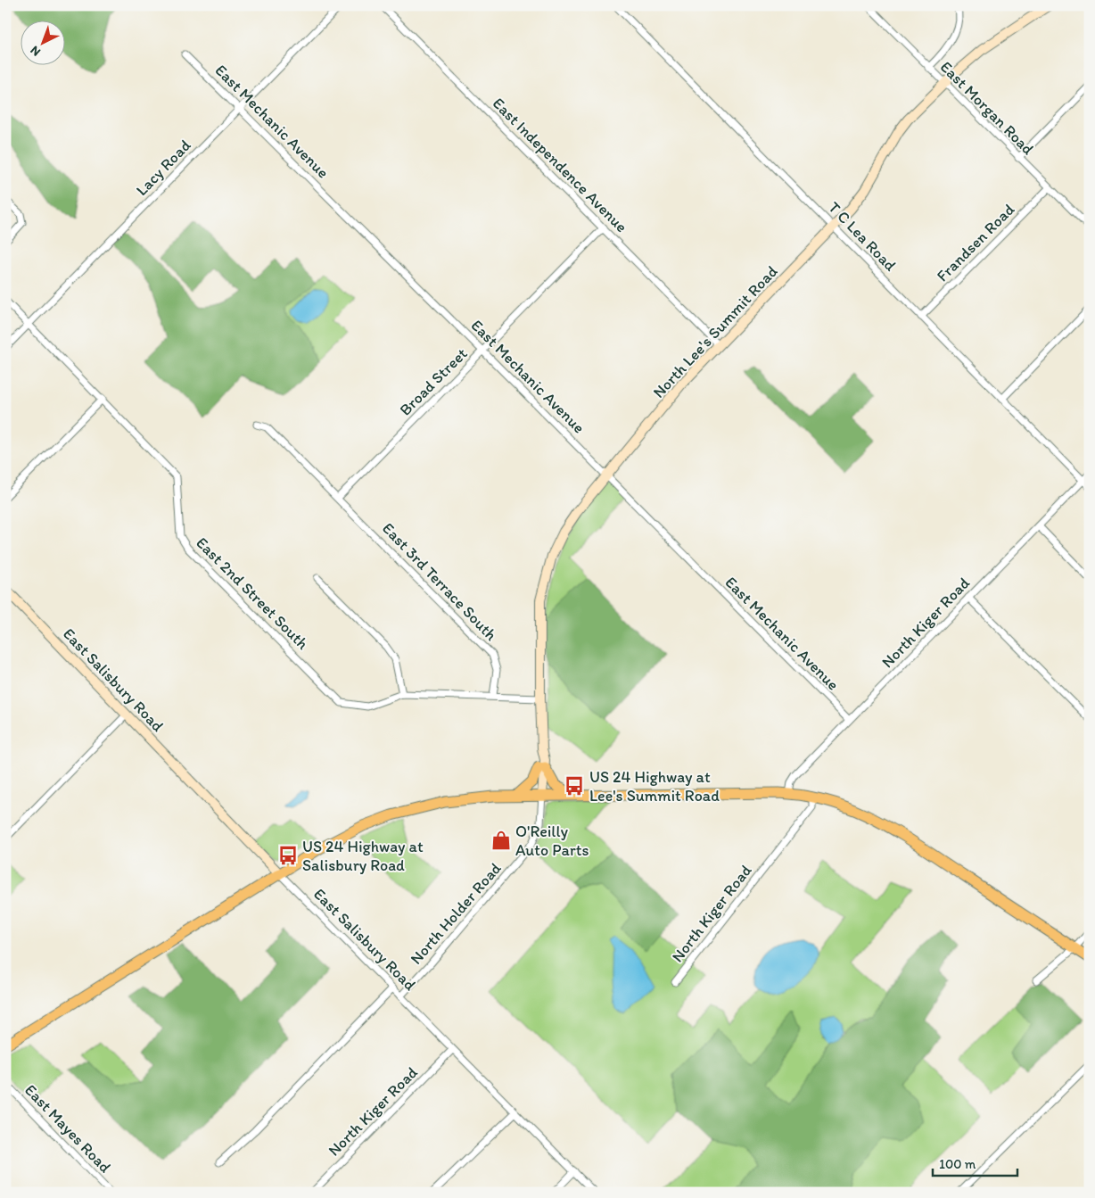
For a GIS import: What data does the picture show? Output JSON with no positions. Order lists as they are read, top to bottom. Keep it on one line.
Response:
{"streets":{"main road":["North Lee's Summit Road","East Salisbury Road"],"street":["East Morgan Road","East Mechanic Avenue","East Independence Avenue","Lacy Road","T C Lea Road","Frandsen Road","Broad Street","East 3rd Terrace South","East 2nd Street South","North Kiger Road","North Holder Road","East Mayes Road"]},"crossings":[["East Morgan Road","Frandsen Road"],["East Morgan Road","North Lee's Summit Road"],["East Mechanic Avenue","Lacy Road"],["East Mechanic Avenue","North Lee's Summit Road"],["East Mechanic Avenue","Broad Street"],["East Mechanic Avenue","North Kiger Road"],["East Independence Avenue","North Lee's Summit Road"],["East Independence Avenue","Broad Street"],["Lacy Road","East 2nd Street South"],["T C Lea Road","Frandsen Road"],["T C Lea Road","North Lee's Summit Road"],["T C Lea Road","North Kiger Road"],["North Lee's Summit Road","East 2nd Street South"],["North Lee's Summit Road","North Holder Road"],["Broad Street","East 3rd Terrace South"],["East 3rd Terrace South","East 2nd Street South"],["North Kiger Road","East Salisbury Road"],["East Salisbury Road","North Holder Road"]],"places":{"bus stop":["US 24 Highway at Lee's Summit Road","US 24 Highway at Salisbury Road"],"shop":["O'Reilly Auto Parts"]},"scale_bar":"100 m","north":"bottom left"}
